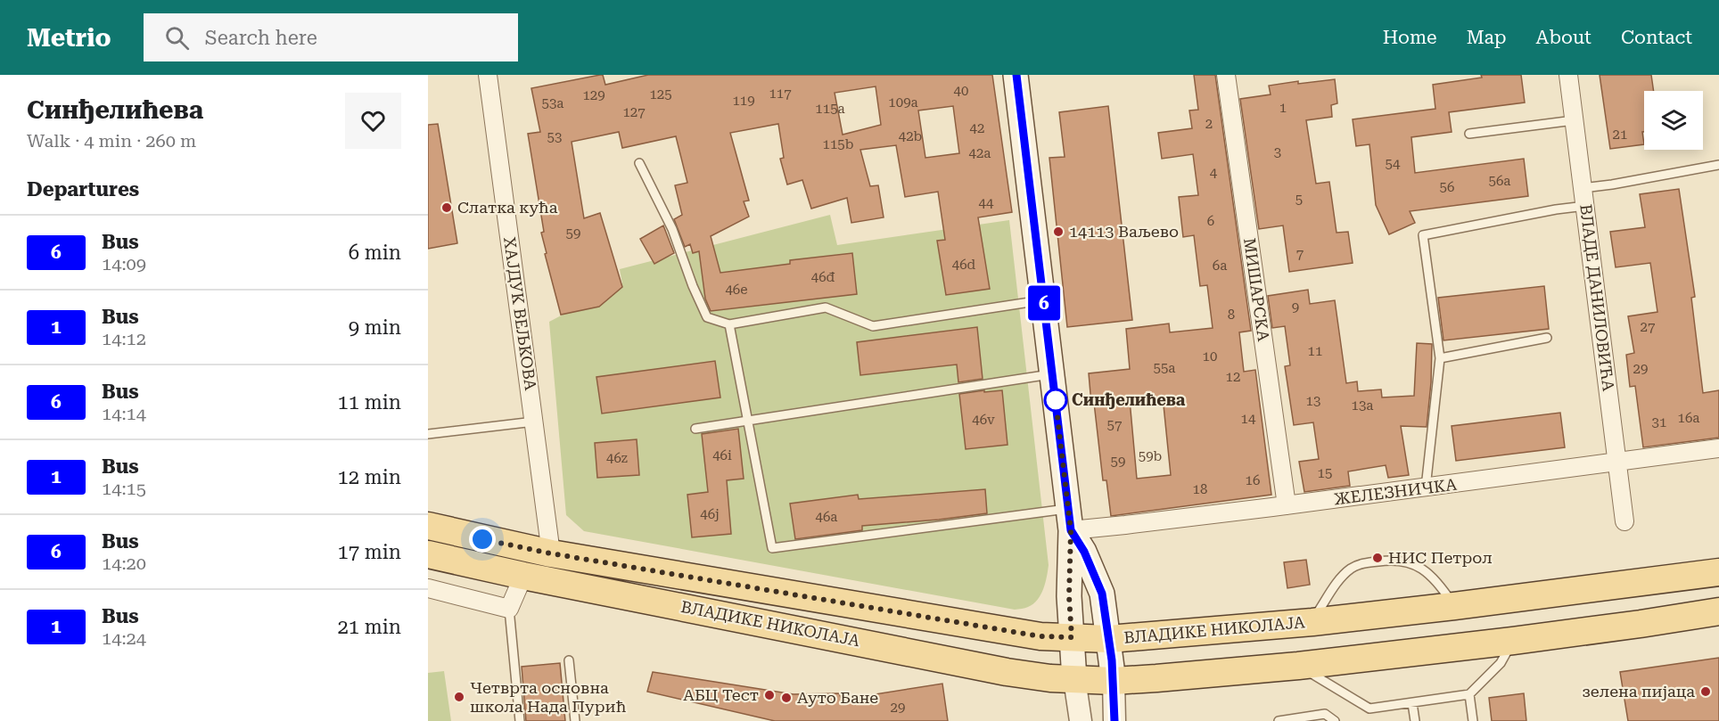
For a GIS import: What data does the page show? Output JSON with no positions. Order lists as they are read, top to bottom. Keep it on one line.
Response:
{"streets":{"main road":["ВЛАДИКЕ НИКОЛАЈА"],"street":["МИШАРСКА","ВЛАДЕ ДАНИЛОВИЋА","ХАЈДУК ВЕЉКОВА","ЖЕЛЕЗНИЧКА"]},"crossings":[["МИШАРСКА","ЖЕЛЕЗНИЧКА"],["ВЛАДЕ ДАНИЛОВИЋА","ЖЕЛЕЗНИЧКА"],["ХАЈДУК ВЕЉКОВА","ВЛАДИКЕ НИКОЛАЈА"]],"places":["Слатка кућа","14113 Ваљево","Синђелићева","НИС Петрол","зелена пијаца","АБЦ Тест","Четврта основна школа Нада Пурић","Ауто Бане"],"lines":["bus line 6"],"house_numbers":["40","117","125","129","119","109a","53a","1","115a","127","2","42","21","42b","53","115b","3","42a","54","4","56a","56","5","44","6","59","7","46d","6a","46đ","46e","9","8","27","11","10","55a","29","12","13","13a","16a","14","46v","31","57","46i","59b","46z","59","15","16","18","46j","46a","29"],"page":{"header":"Metrio","search":"Search here","nav":["Home","Map","About","Contact"],"heading":[["Синђелићева","Walk · 4 min · 260 m"],"Departures"],"on_map":"6","list":[{"mark":"6","name":"Bus","note":"14:09","value":"6 min"},{"mark":"1","name":"Bus","note":"14:12","value":"9 min"},{"mark":"6","name":"Bus","note":"14:14","value":"11 min"},{"mark":"1","name":"Bus","note":"14:15","value":"12 min"},{"mark":"6","name":"Bus","note":"14:20","value":"17 min"},{"mark":"1","name":"Bus","note":"14:24","value":"21 min"}]}}
